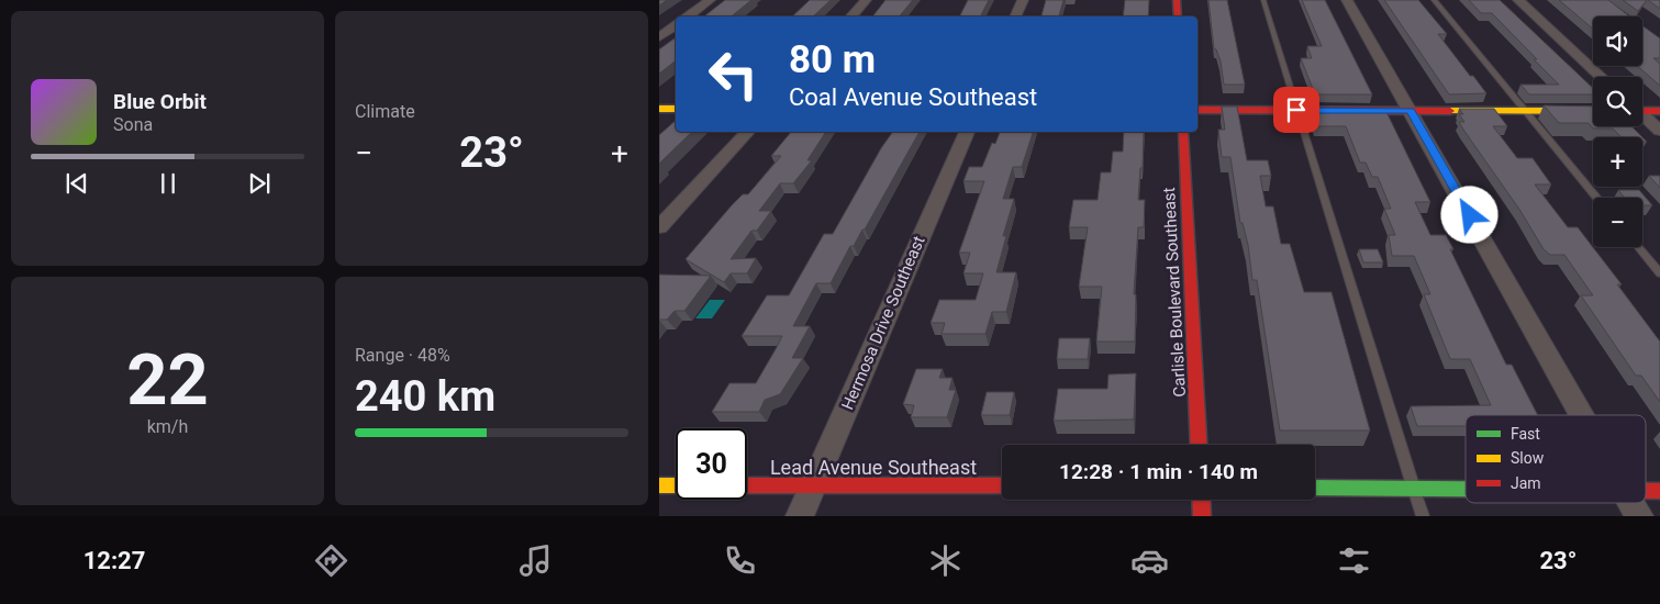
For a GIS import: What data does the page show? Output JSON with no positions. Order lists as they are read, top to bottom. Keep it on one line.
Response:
{"streets":{"main road":["Carlisle Boulevard Southeast","Lead Avenue Southeast"],"street":["Hermosa Drive Southeast"]},"crossings":[["Hermosa Drive Southeast","Lead Avenue Southeast"]],"legend":["Fast","Slow","Jam"],"page":{"tile":["Climate",["22","km/h"],["Range · 48%","240 km"]],"map_buttons":["+","−"],"turn":["80 m","Coal Avenue Southeast"],"song":["Blue Orbit","Sona"],"heat":["−","23°","+"],"limit":"30","trip":"12:28 · 1 min · 140 m","tabs":["12:27","23°"]}}
